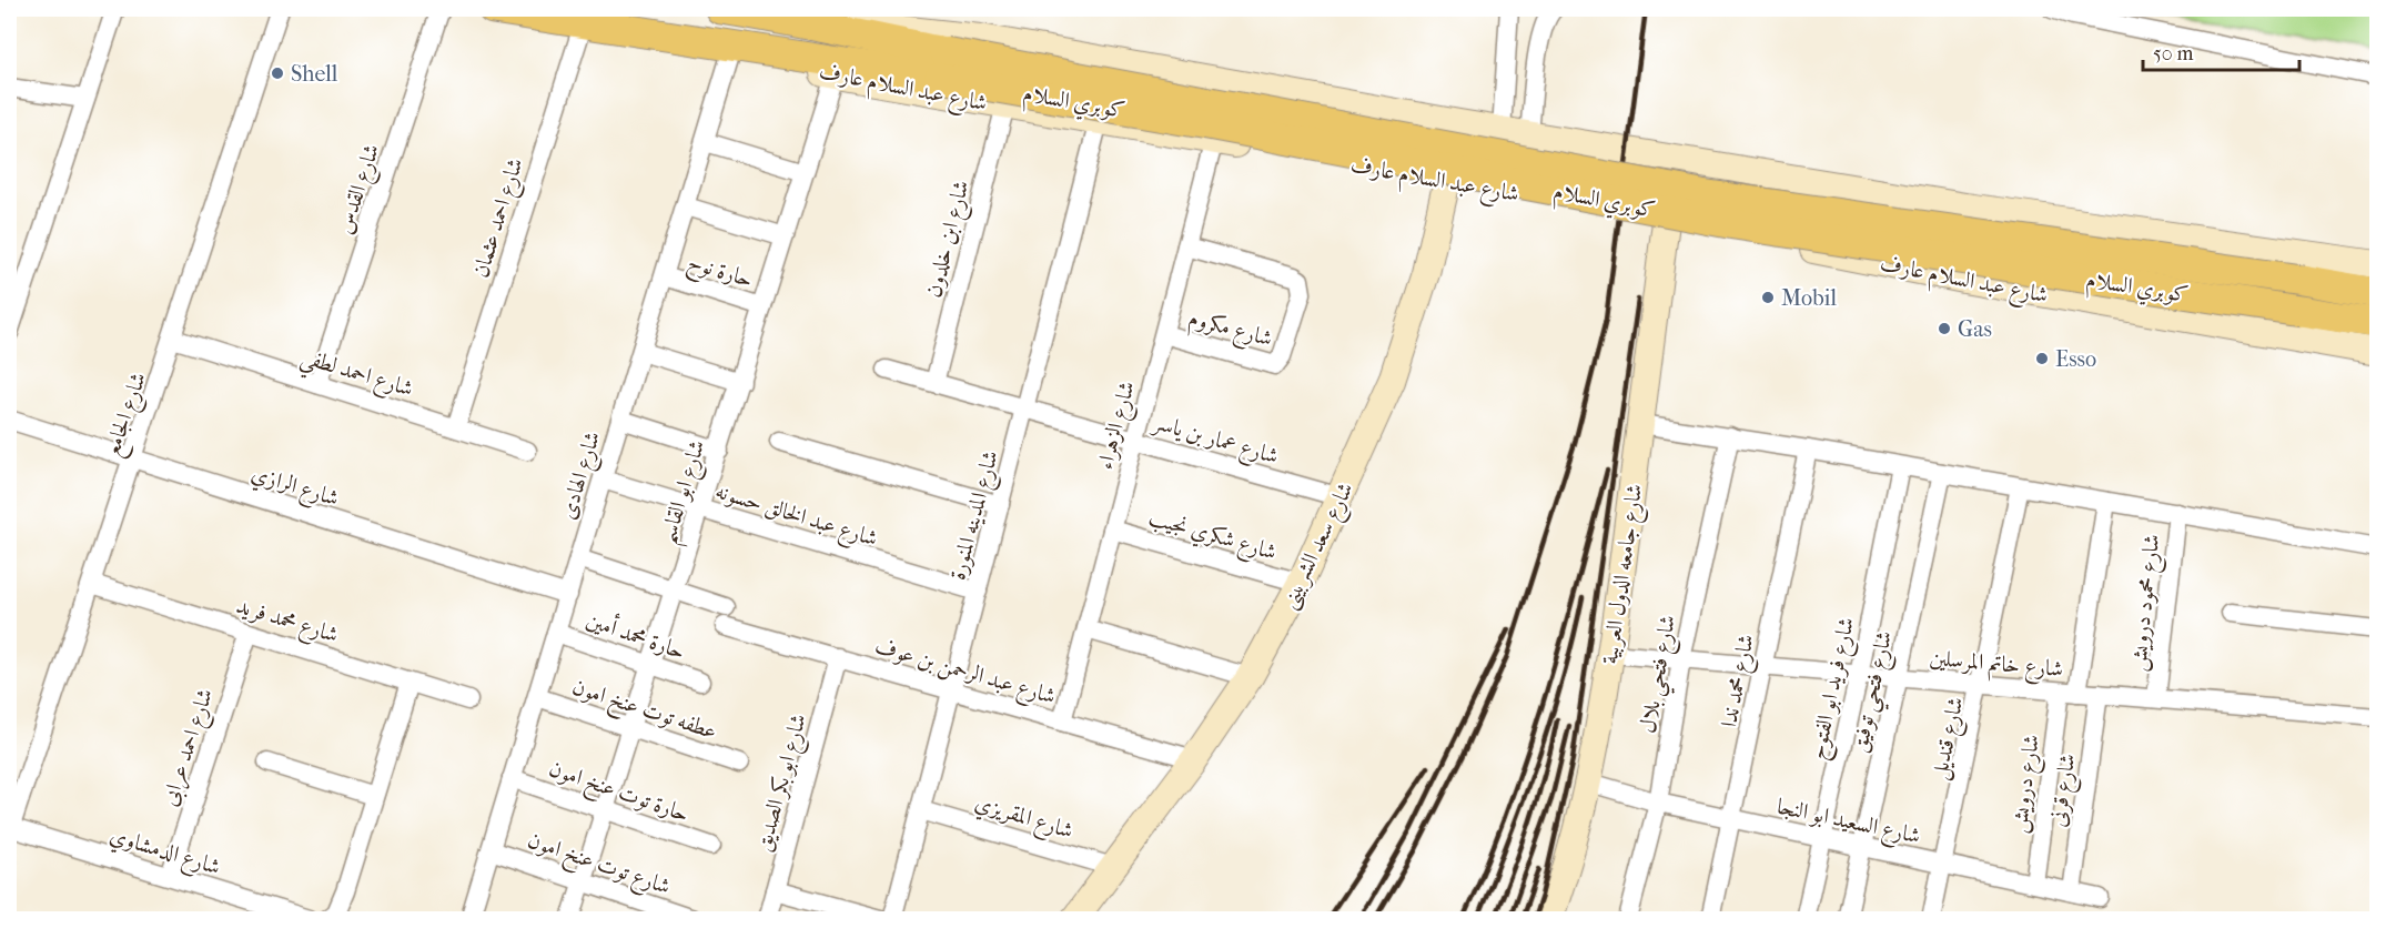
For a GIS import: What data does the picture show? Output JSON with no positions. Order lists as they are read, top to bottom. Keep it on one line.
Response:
{"streets":{"main road":["شارع عبد السلام عارف","كوبري السلام","شارع سعد الشربينى","شارع جامعه الدول العربية"],"street":["شارع القدس","شارع احمد عثمان","شارع ابن خلدون","حارة نوح","شارع مكروم","شارع احمد لطفي","شارع الجامع","شارع الزهراء","شارع عمار بن ياسر","شارع الهادى","شارع الرازي","شارع ابو القاسم","شارع عبد الخالق حسونه","شارع المدينه المنورة","شارع شكري نجيب","شارع محمود درويش","شارع محمد فريد","حارة محمد أمين","شارع خاتم المرسلين","شارع عبد الرحمن بن عوف","شارع فتحي بلال","شارع محمد ندا","شارع فريد ابو الفتوح","شارع فتحي توفيق","عطفه توت عنخ امون","شارع قنديل","شارع احمد عرابى","شارع ابو بكر الصديق","شارع درويش","حارة توت عنخ امون","شارع قرنى","شارع المقريزي","شارع السعيد ابو النجا","شارع الدمشاوي","شارع توت عنخ امون"]},"crossings":[["شارع عبد السلام عارف","كوبري السلام"],["شارع عبد السلام عارف","شارع احمد عثمان"],["شارع عبد السلام عارف","شارع ابن خلدون"],["شارع عبد السلام عارف","شارع الزهراء"],["شارع عبد السلام عارف","شارع الهادى"],["شارع عبد السلام عارف","شارع ابو القاسم"],["شارع عبد السلام عارف","شارع المدينه المنورة"],["شارع عبد السلام عارف","شارع سعد الشربينى"],["شارع عبد السلام عارف","شارع جامعه الدول العربية"],["كوبري السلام","شارع الهادى"],["شارع القدس","شارع احمد لطفي"],["شارع احمد عثمان","شارع احمد لطفي"],["شارع ابن خلدون","شارع عمار بن ياسر"],["حارة نوح","شارع الهادى"],["حارة نوح","شارع ابو القاسم"],["شارع مكروم","شارع الزهراء"],["شارع احمد لطفي","شارع الجامع"],["شارع الجامع","شارع الرازي"],["شارع الجامع","شارع محمد فريد"],["شارع الجامع","شارع الدمشاوي"],["شارع الزهراء","شارع عمار بن ياسر"],["شارع الزهراء","شارع شكري نجيب"],["شارع الزهراء","شارع عبد الرحمن بن عوف"],["شارع عمار بن ياسر","شارع المدينه المنورة"],["شارع عمار بن ياسر","شارع سعد الشربينى"],["شارع الهادى","شارع الرازي"],["شارع الهادى","شارع عبد الخالق حسونه"],["شارع الهادى","حارة محمد أمين"],["شارع الهادى","شارع عبد الرحمن بن عوف"],["شارع الهادى","عطفه توت عنخ امون"],["شارع الهادى","حارة توت عنخ امون"],["شارع الهادى","شارع توت عنخ امون"],["شارع ابو القاسم","شارع عبد الخالق حسونه"],["شارع ابو القاسم","حارة محمد أمين"],["شارع ابو القاسم","شارع عبد الرحمن بن عوف"],["شارع ابو القاسم","عطفه توت عنخ امون"],["شارع ابو القاسم","حارة توت عنخ امون"],["شارع ابو القاسم","شارع توت عنخ امون"],["شارع عبد الخالق حسونه","شارع المدينه المنورة"],["شارع المدينه المنورة","شارع عبد الرحمن بن عوف"],["شارع المدينه المنورة","شارع المقريزي"],["شارع شكري نجيب","شارع سعد الشربينى"],["شارع سعد الشربينى","شارع عبد الرحمن بن عوف"],["شارع سعد الشربينى","شارع المقريزي"],["شارع جامعه الدول العربية","شارع خاتم المرسلين"],["شارع جامعه الدول العربية","شارع السعيد ابو النجا"],["شارع محمود درويش","شارع خاتم المرسلين"],["شارع محمد فريد","شارع احمد عرابى"],["شارع خاتم المرسلين","شارع فتحي بلال"],["شارع خاتم المرسلين","شارع محمد ندا"],["شارع خاتم المرسلين","شارع فريد ابو الفتوح"],["شارع خاتم المرسلين","شارع فتحي توفيق"],["شارع خاتم المرسلين","شارع قنديل"],["شارع خاتم المرسلين","شارع درويش"],["شارع خاتم المرسلين","شارع قرنى"],["شارع عبد الرحمن بن عوف","شارع ابو بكر الصديق"],["شارع فتحي بلال","شارع السعيد ابو النجا"],["شارع محمد ندا","شارع السعيد ابو النجا"],["شارع فريد ابو الفتوح","شارع السعيد ابو النجا"],["شارع فتحي توفيق","شارع السعيد ابو النجا"],["شارع قنديل","شارع السعيد ابو النجا"],["شارع احمد عرابى","شارع الدمشاوي"],["شارع درويش","شارع السعيد ابو النجا"],["شارع قرنى","شارع السعيد ابو النجا"]],"places":["Shell","Mobil","Gas","Esso"],"scale_bar":"50 m"}
